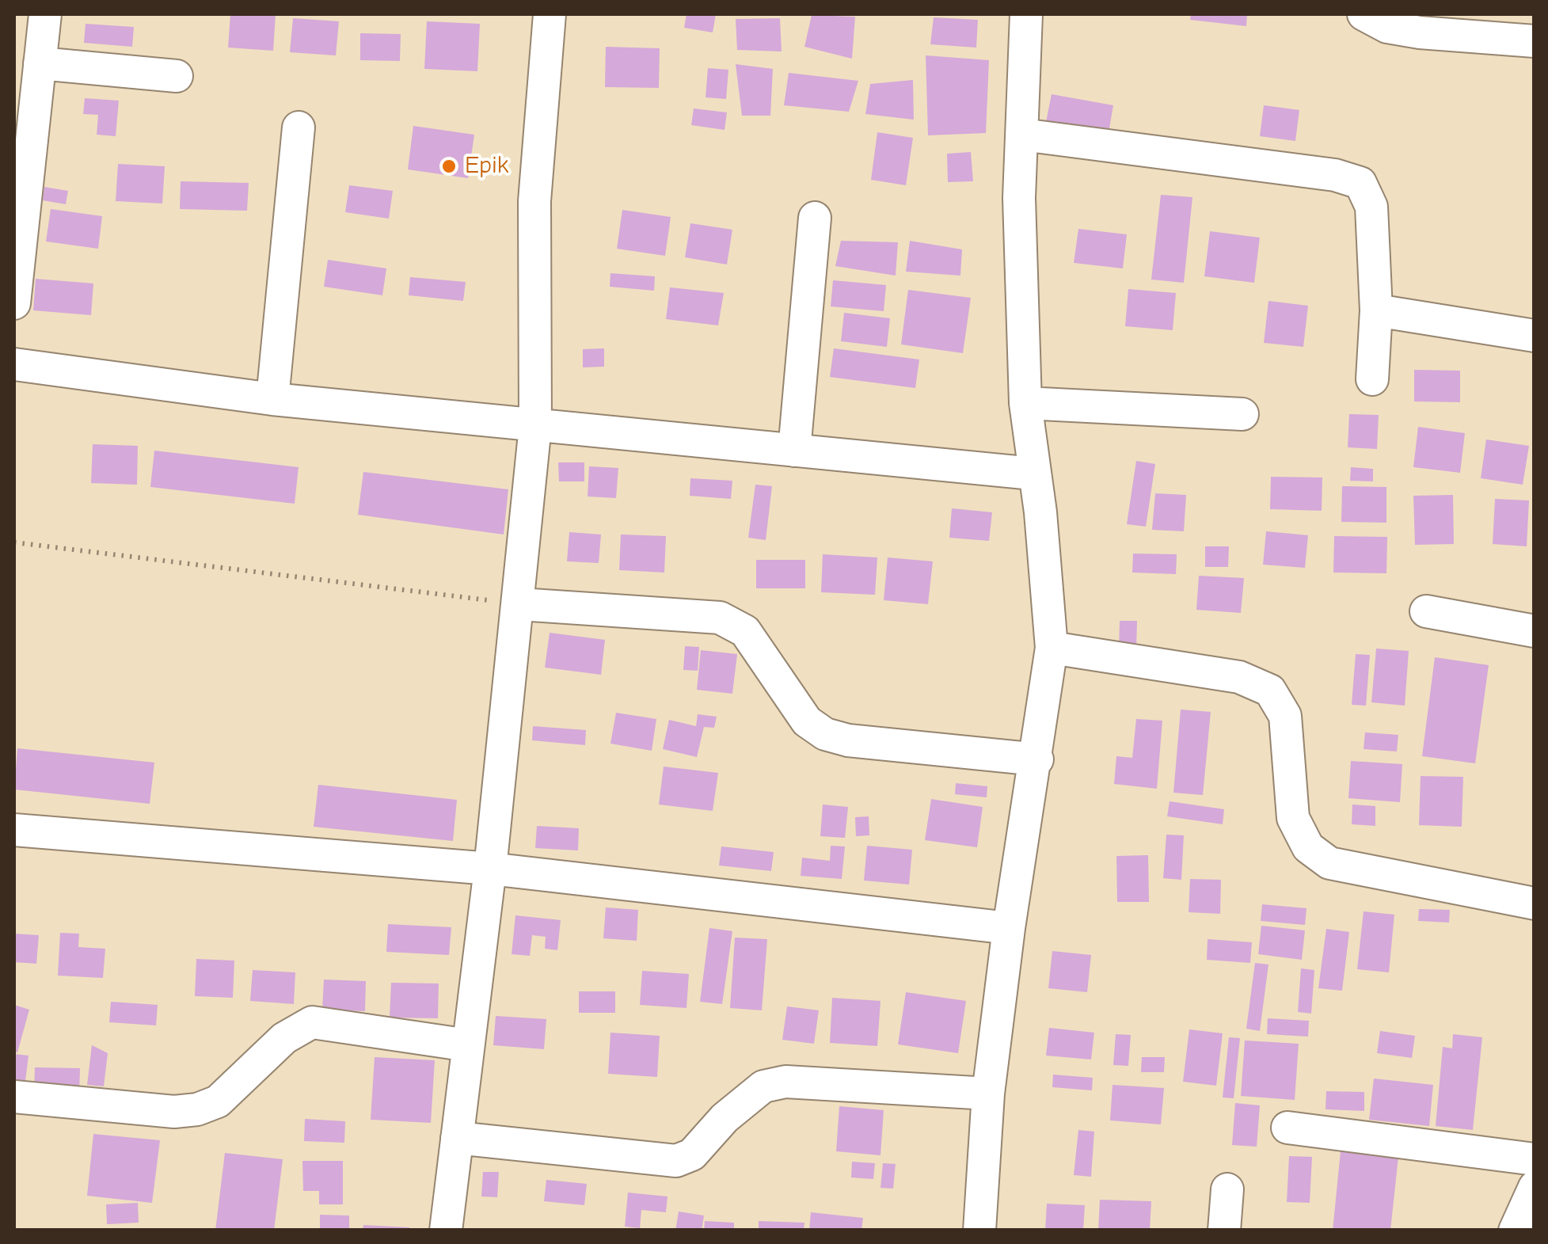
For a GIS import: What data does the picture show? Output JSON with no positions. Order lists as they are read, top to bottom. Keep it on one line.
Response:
{"places":["Epik"]}
